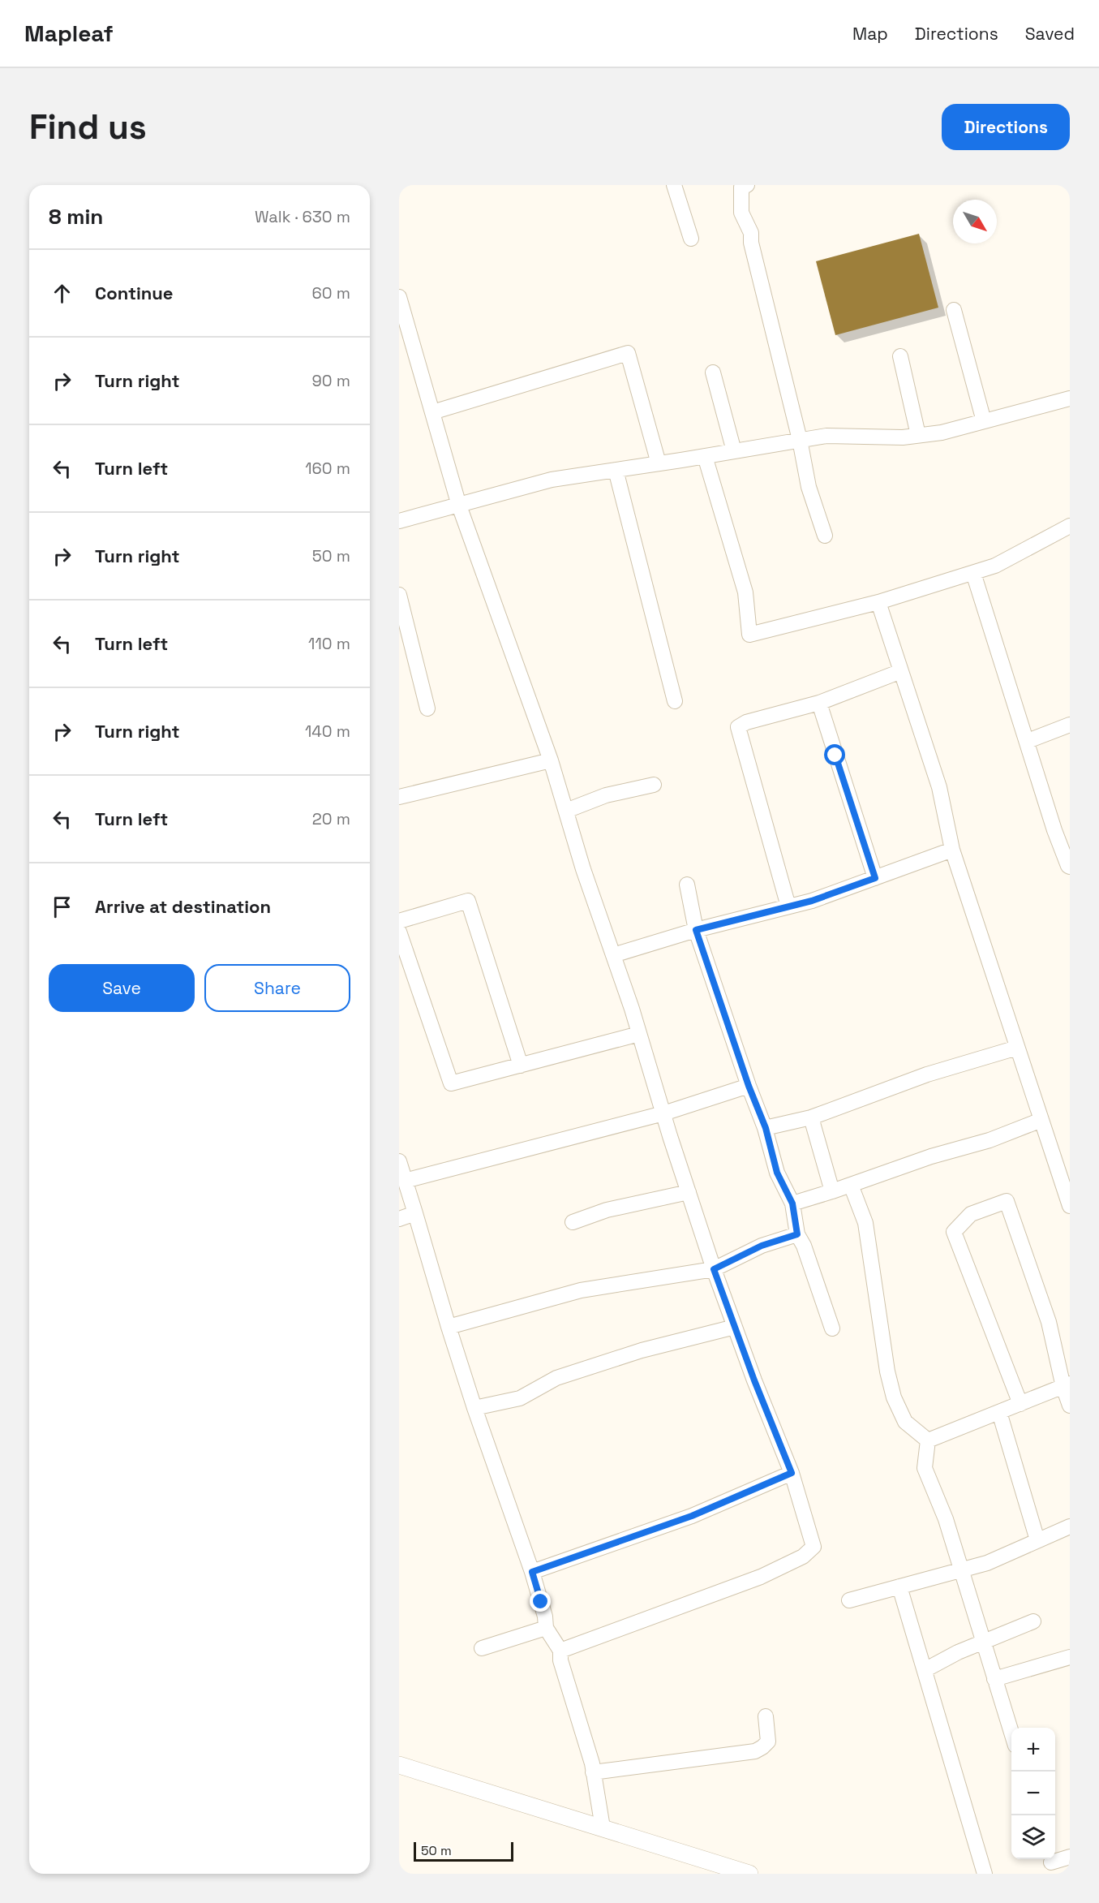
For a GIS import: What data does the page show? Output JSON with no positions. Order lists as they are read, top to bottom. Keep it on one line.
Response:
{"scale_bar":"50 m","north":"bottom right","page":{"header":"Mapleaf","nav":["Map","Directions","Saved"],"buttons":["Directions",["Save","Share"]],"title":"Find us","heading":["8 min","Walk · 630 m"],"list":[["Continue","60 m"],["Turn right","90 m"],["Turn left","160 m"],["Turn right","50 m"],["Turn left","110 m"],["Turn right","140 m"],["Turn left","20 m"],"Arrive at destination"],"map_buttons":["+","−"],"scale":"50 m"}}
